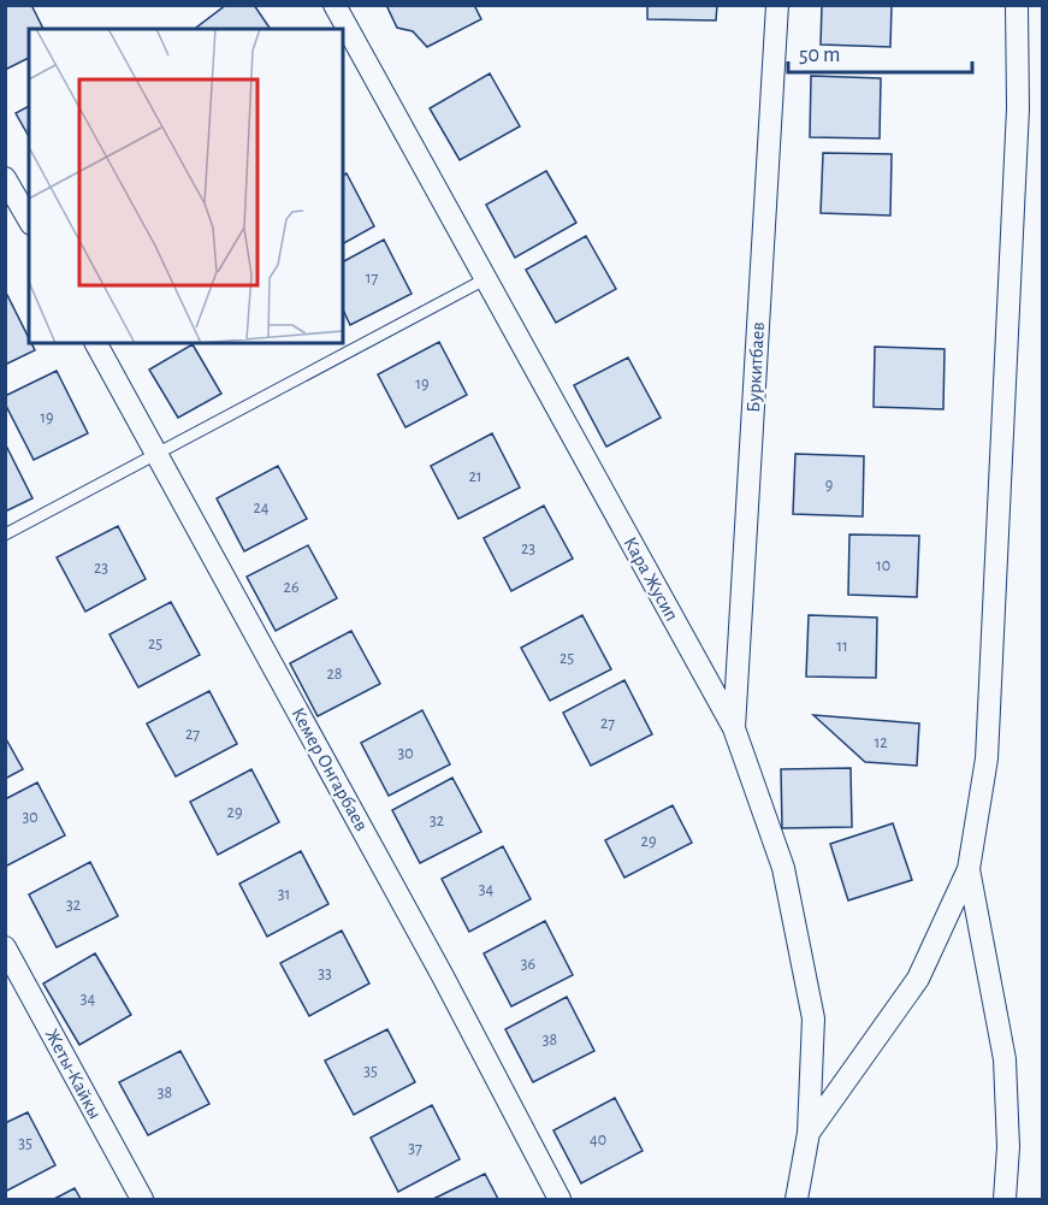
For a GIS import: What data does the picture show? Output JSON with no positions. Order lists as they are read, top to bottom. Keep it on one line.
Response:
{"streets":{"street":["Буркитбаев","Кара Жусип","Кемер Онгарбаев","Жеты-Кайкы"]},"crossings":[["Буркитбаев","Кара Жусип"]],"house_numbers":["17","19","19","21","9","24","23","10","23","26","25","11","25","28","27","27","12","30","29","30","32","29","34","31","32","36","33","34","38","35","38","40","35","37"],"scale_bar":"50 m"}
